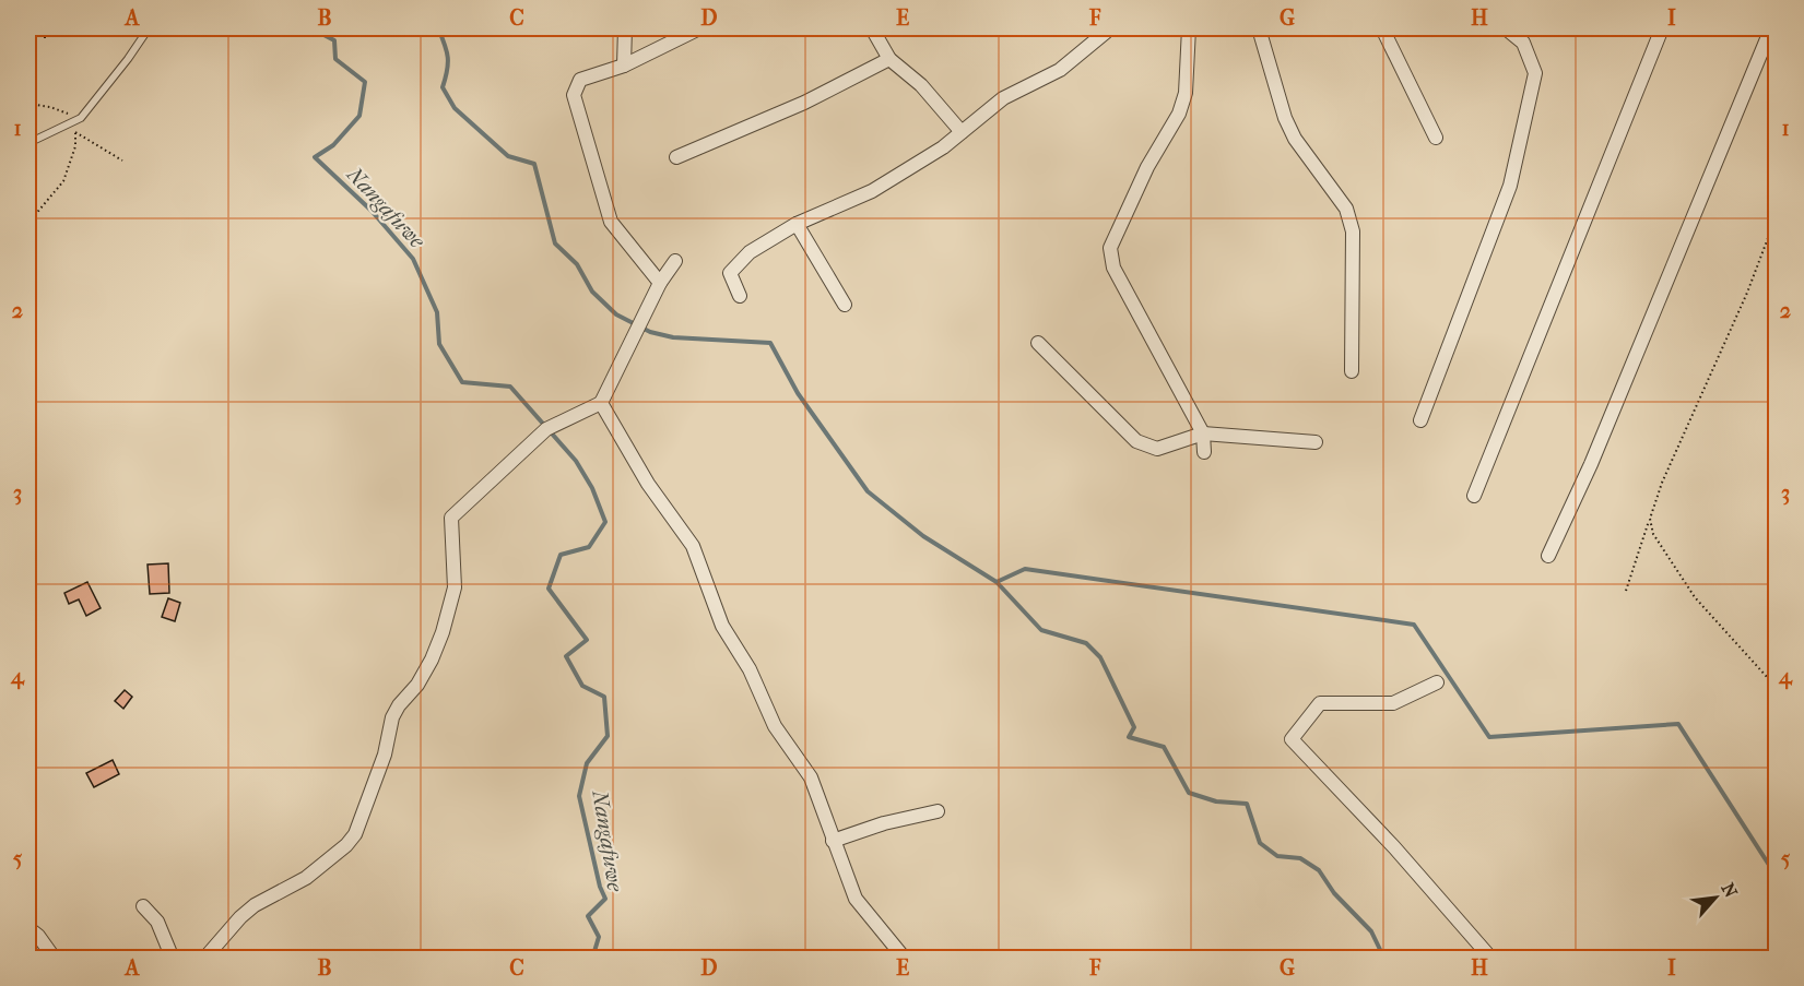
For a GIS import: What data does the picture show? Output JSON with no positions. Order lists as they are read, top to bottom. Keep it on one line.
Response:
{"water":["Nangafuwe"],"north":"top right","grid":{"columns":["A","B","C","D","E","F","G","H","I"],"rows":["1","2","3","4","5"]}}
